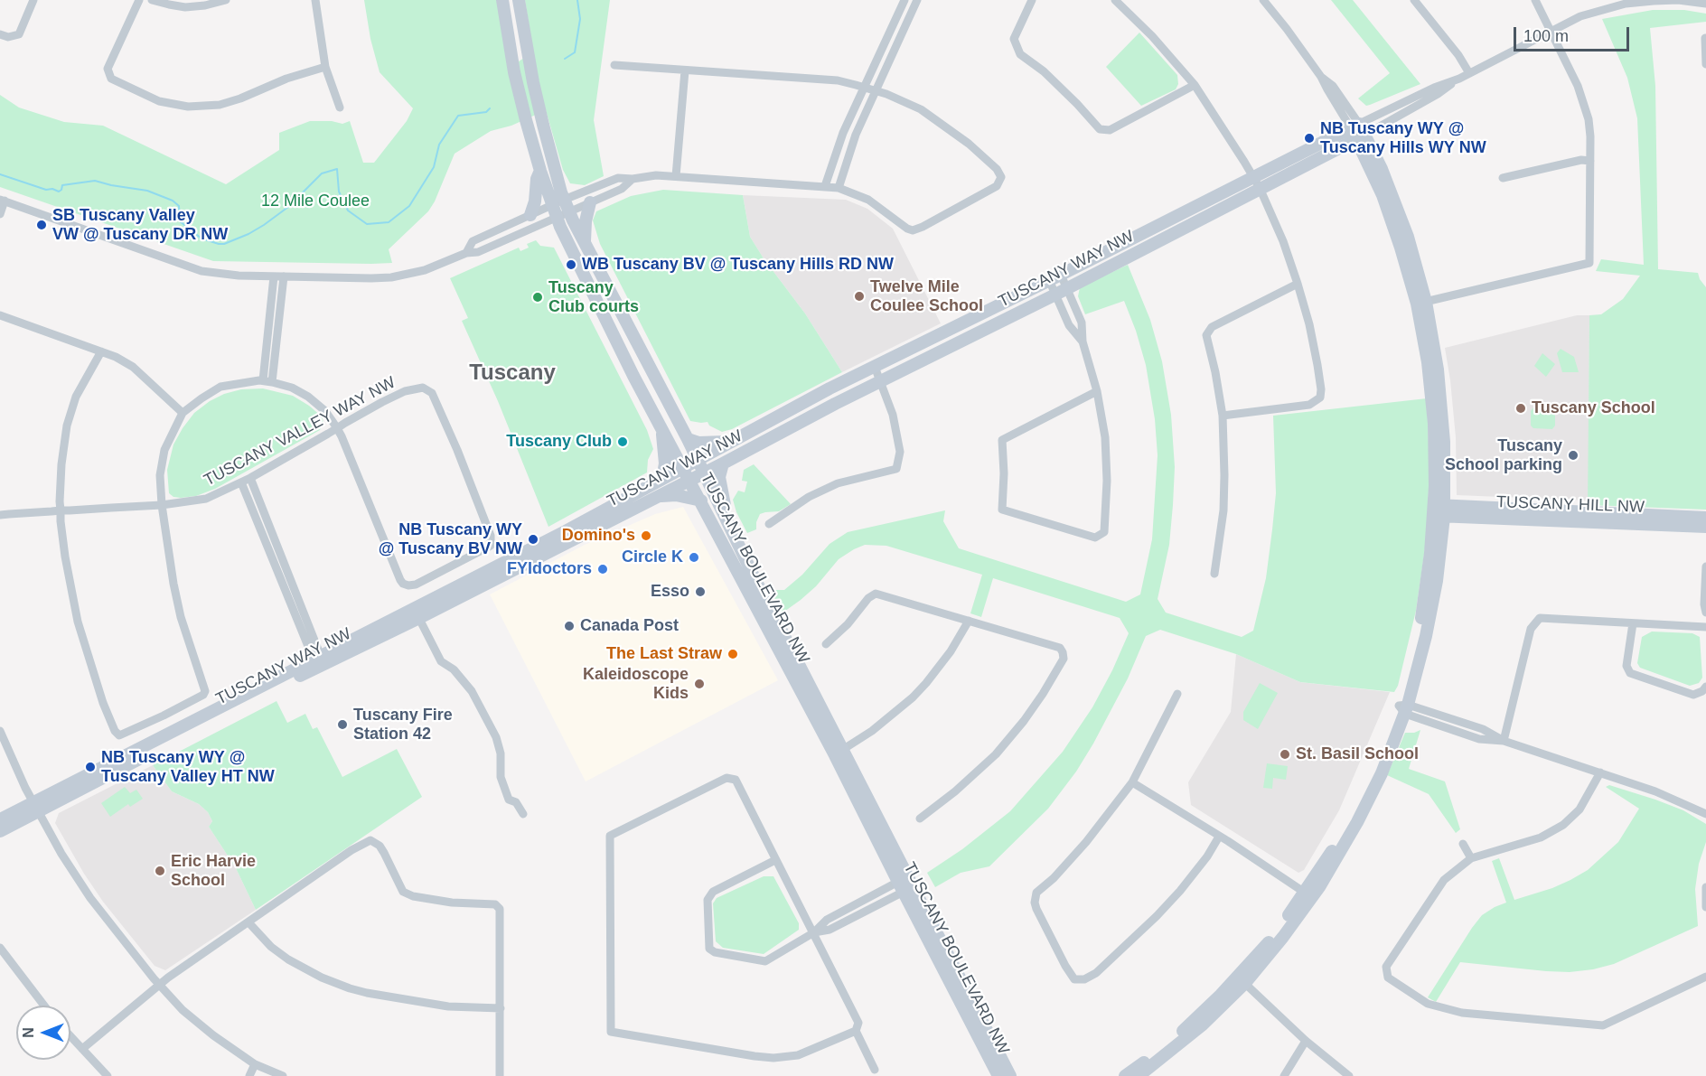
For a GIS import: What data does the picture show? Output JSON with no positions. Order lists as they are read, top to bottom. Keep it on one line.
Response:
{"streets":{"street":["TUSCANY WAY NW","TUSCANY VALLEY WAY NW","TUSCANY HILL NW","TUSCANY BOULEVARD NW"]},"crossings":[["TUSCANY WAY NW","TUSCANY BOULEVARD NW"]],"districts":["Tuscany"],"parks":["12 Mile Coulee"],"places":["NB Tuscany WY @ Tuscany Hills WY NW","SB Tuscany Valley VW @ Tuscany DR NW","WB Tuscany BV @ Tuscany Hills RD NW","Twelve Mile Coulee School","Tuscany Club courts","Tuscany School","Tuscany Club","Tuscany School parking","Domino's","NB Tuscany WY @ Tuscany BV NW","Circle K","FYIdoctors","Esso","Canada Post","The Last Straw","Kaleidoscope Kids","Tuscany Fire Station 42","St. Basil School","NB Tuscany WY @ Tuscany Valley HT NW","Eric Harvie School"],"scale_bar":"100 m","north":"left"}
